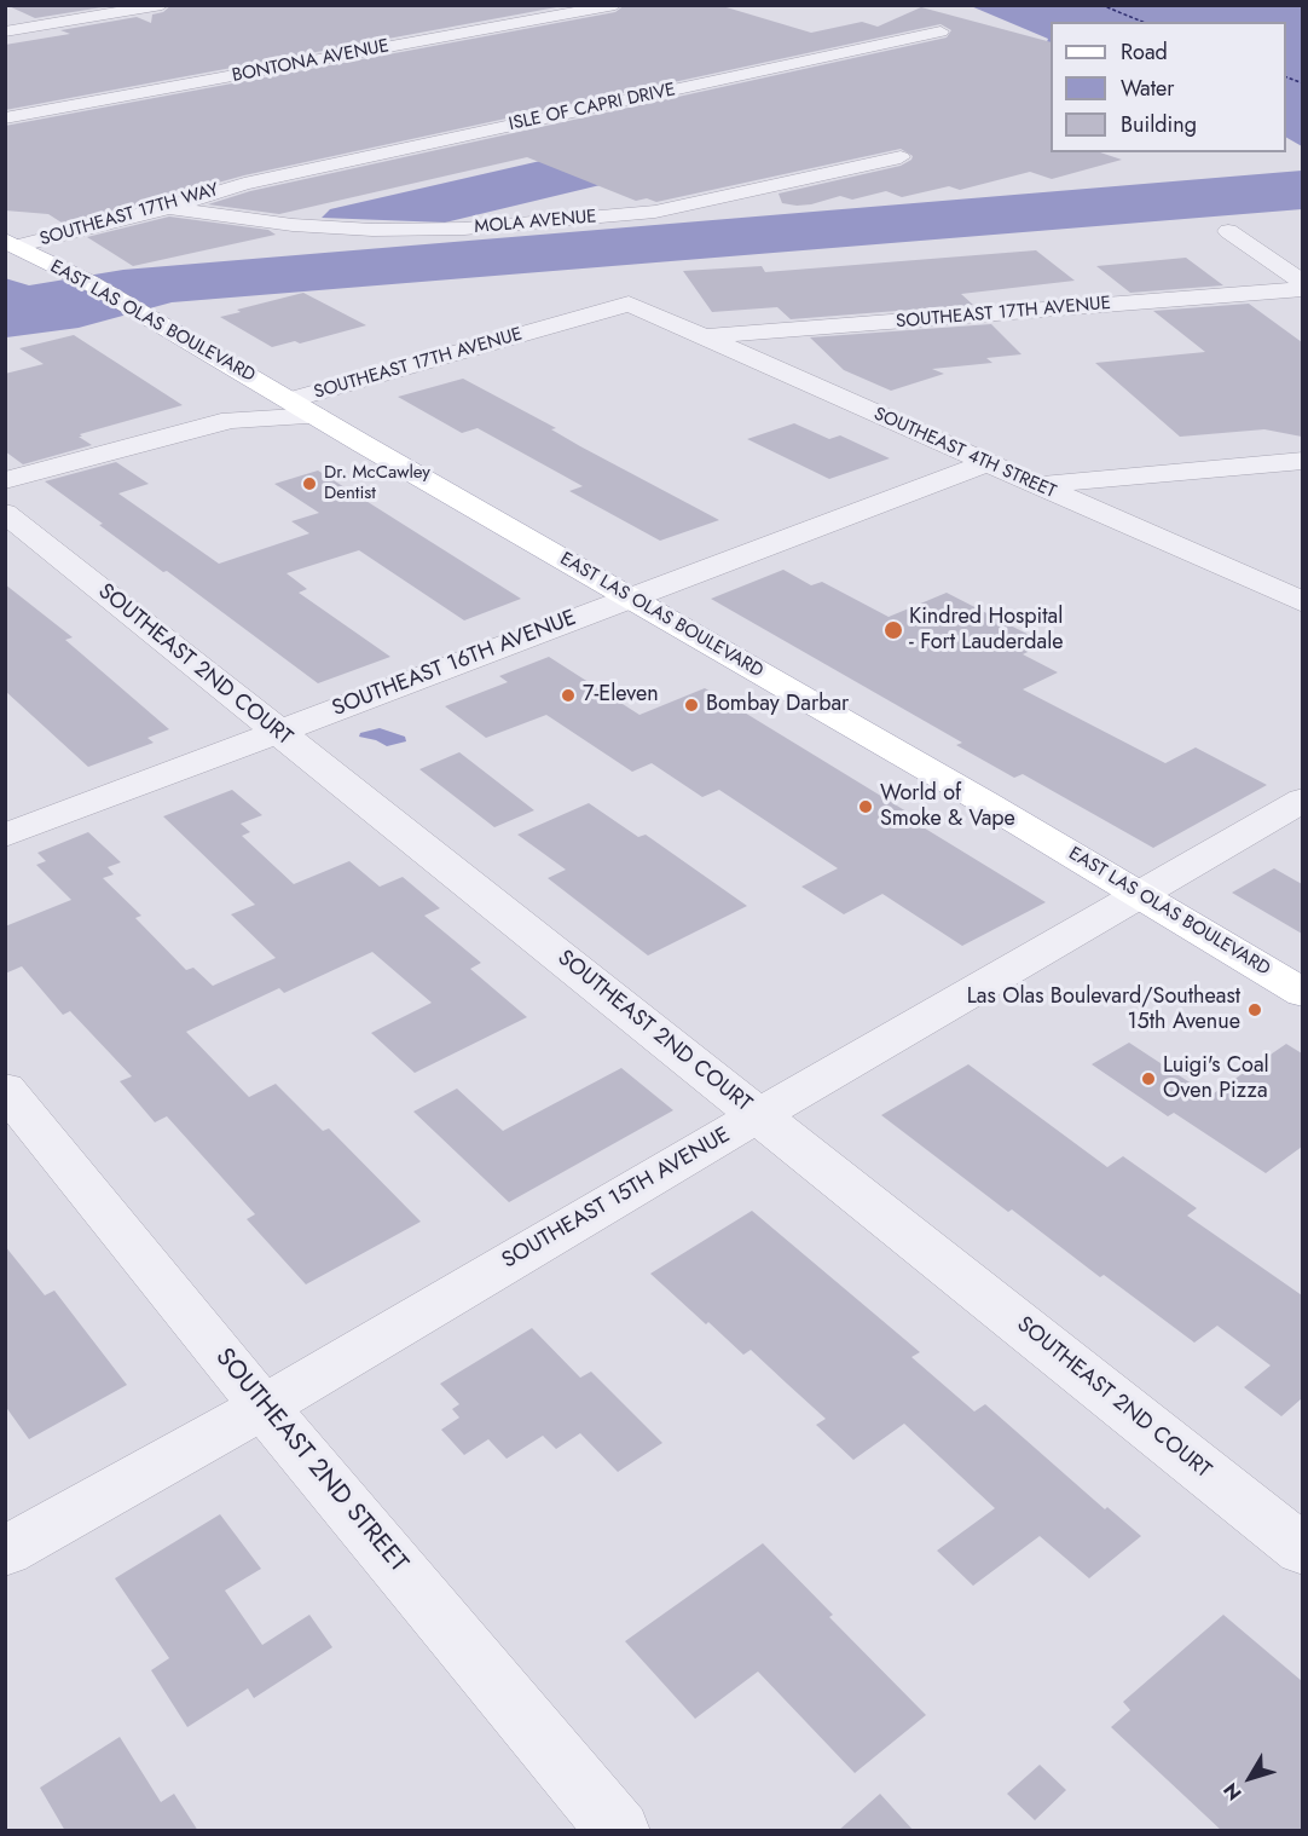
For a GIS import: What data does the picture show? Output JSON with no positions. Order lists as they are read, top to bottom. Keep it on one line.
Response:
{"streets":{"main road":["EAST LAS OLAS BOULEVARD"],"street":["BONTONA AVENUE","ISLE OF CAPRI DRIVE","SOUTHEAST 17TH WAY","MOLA AVENUE","SOUTHEAST 17TH AVENUE","SOUTHEAST 4TH STREET","SOUTHEAST 16TH AVENUE","SOUTHEAST 2ND COURT","SOUTHEAST 15TH AVENUE","SOUTHEAST 2ND STREET"]},"crossings":[["ISLE OF CAPRI DRIVE","SOUTHEAST 17TH WAY"],["SOUTHEAST 17TH WAY","MOLA AVENUE"],["SOUTHEAST 17TH WAY","EAST LAS OLAS BOULEVARD"],["SOUTHEAST 17TH AVENUE","EAST LAS OLAS BOULEVARD"],["SOUTHEAST 17TH AVENUE","SOUTHEAST 4TH STREET"],["EAST LAS OLAS BOULEVARD","SOUTHEAST 16TH AVENUE"],["EAST LAS OLAS BOULEVARD","SOUTHEAST 15TH AVENUE"],["SOUTHEAST 4TH STREET","SOUTHEAST 16TH AVENUE"],["SOUTHEAST 16TH AVENUE","SOUTHEAST 2ND COURT"],["SOUTHEAST 2ND COURT","SOUTHEAST 15TH AVENUE"],["SOUTHEAST 15TH AVENUE","SOUTHEAST 2ND STREET"]],"places":["Dr. McCawley Dentist","Kindred Hospital - Fort Lauderdale","7-Eleven","Bombay Darbar","World of Smoke & Vape","Las Olas Boulevard/Southeast 15th Avenue","Luigi's Coal Oven Pizza"],"legend":["Road","Water","Building"],"north":"bottom left"}
